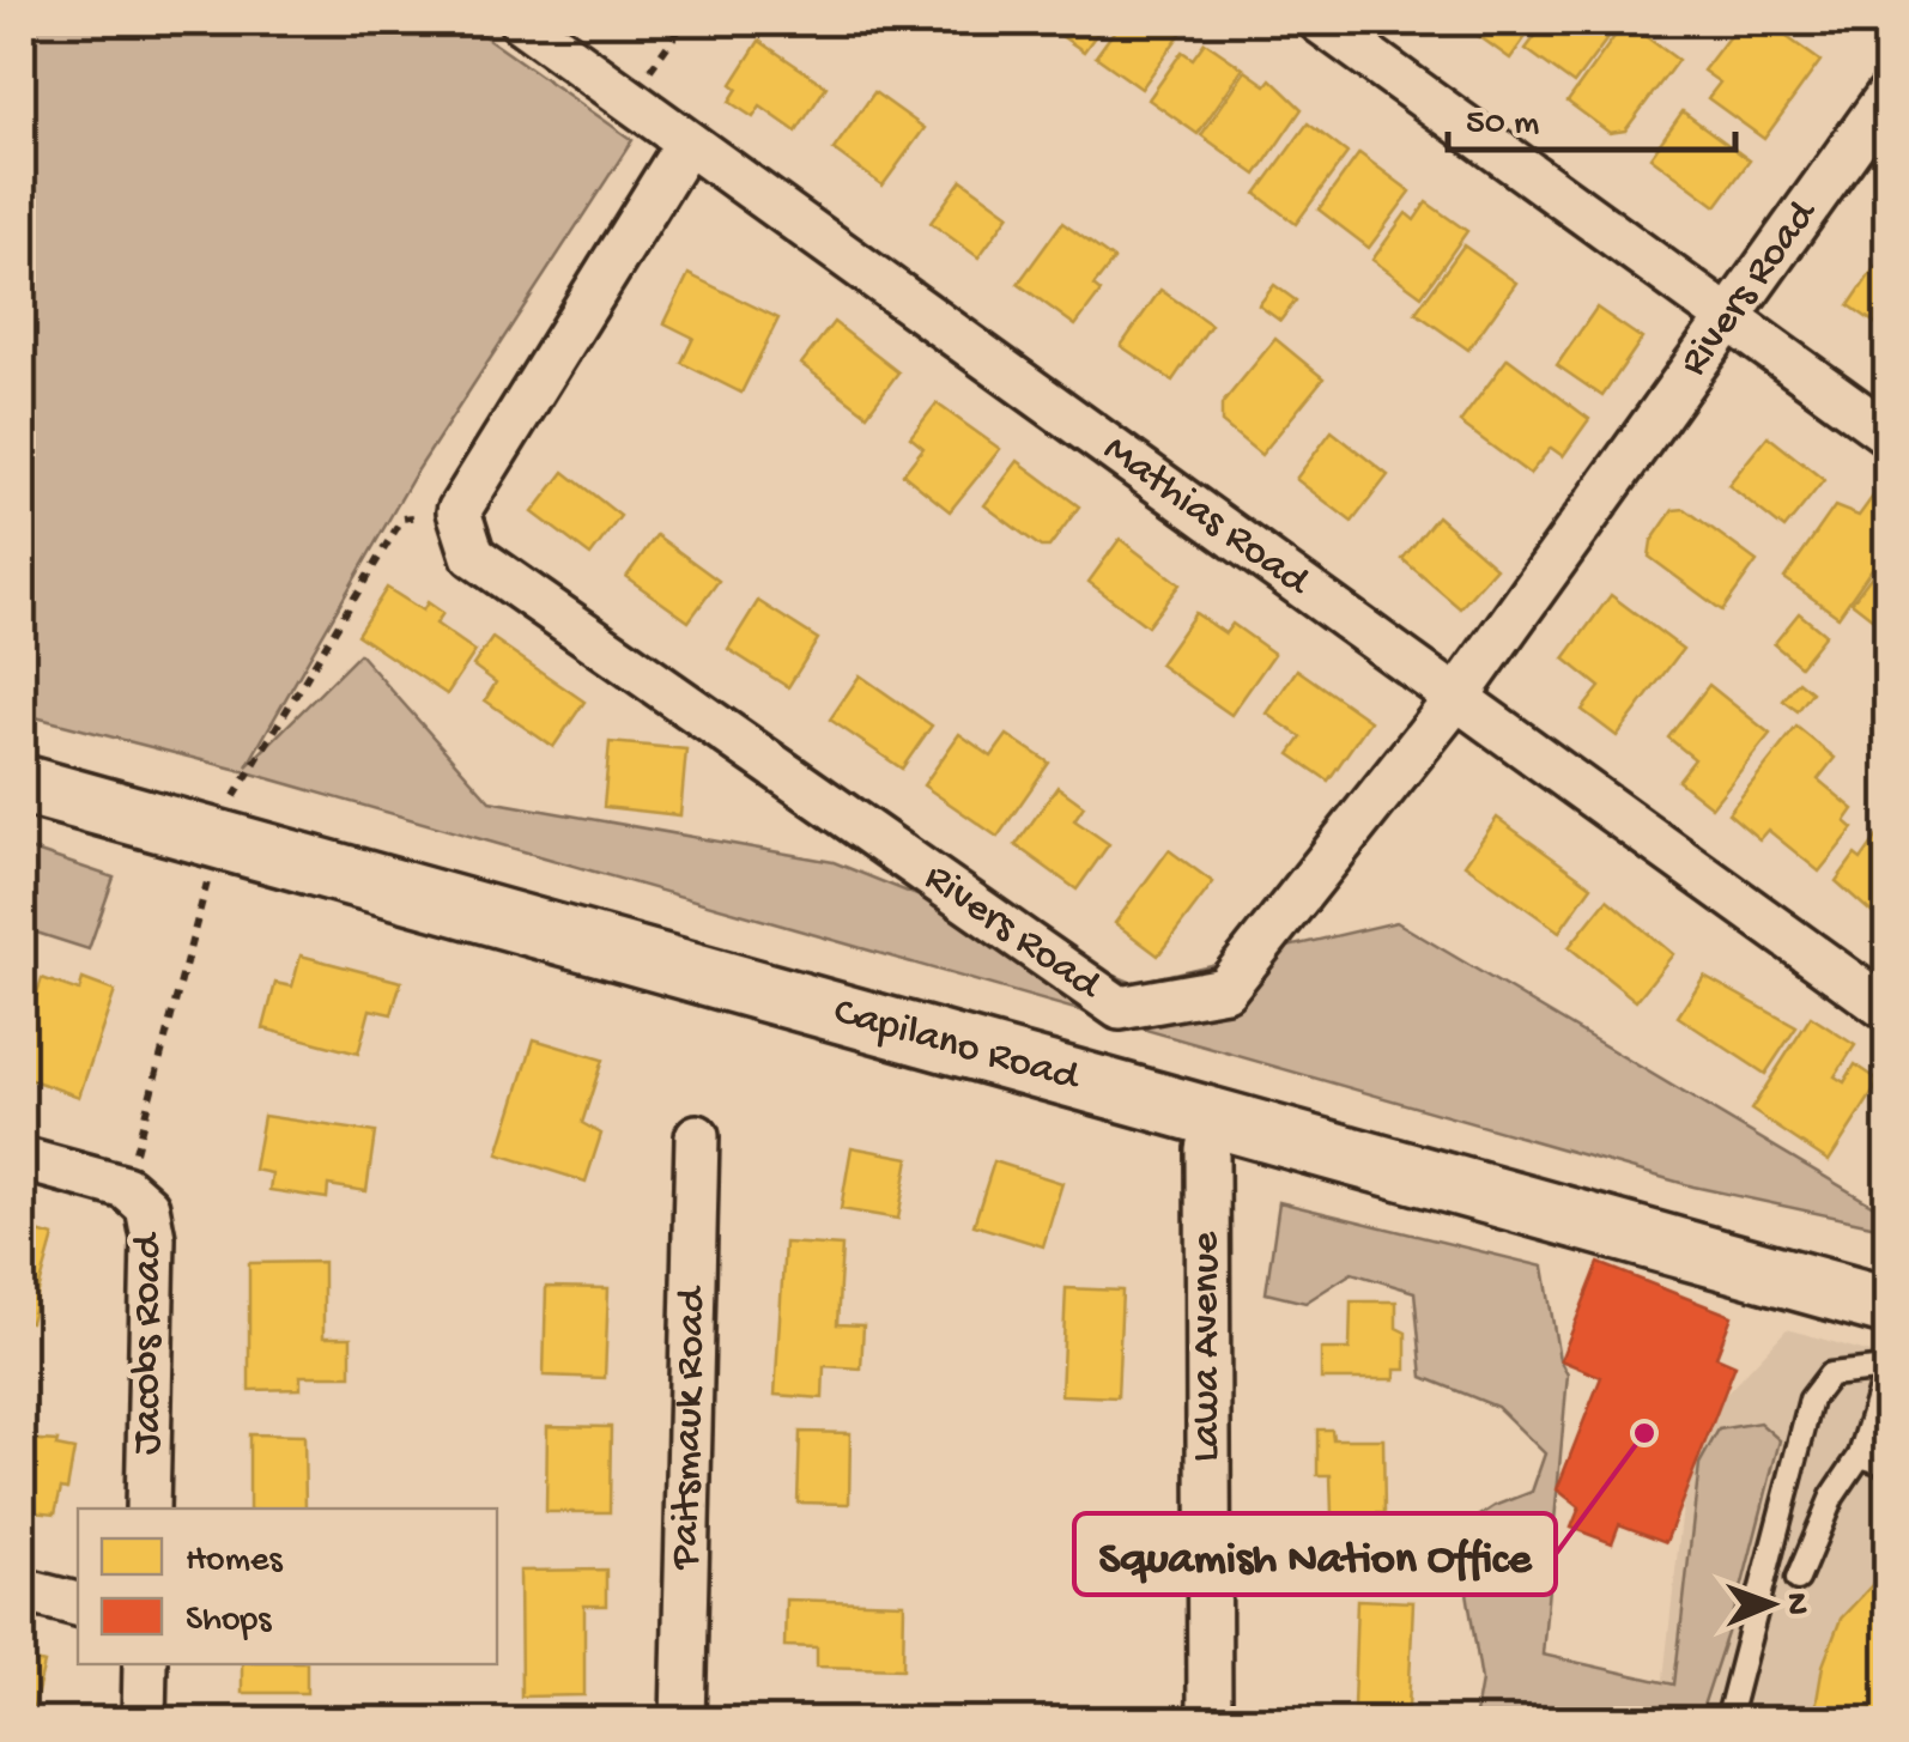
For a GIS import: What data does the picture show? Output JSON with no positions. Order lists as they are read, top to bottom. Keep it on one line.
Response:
{"streets":{"street":["Rivers Road","Mathias Road","Capilano Road","Jacobs Road","Lawa Avenue","Paitsmauk Road"]},"crossings":[["Rivers Road","Mathias Road"],["Capilano Road","Lawa Avenue"]],"places":["Squamish Nation Office"],"legend":["Homes","Shops"],"scale_bar":"50 m","north":"right"}
